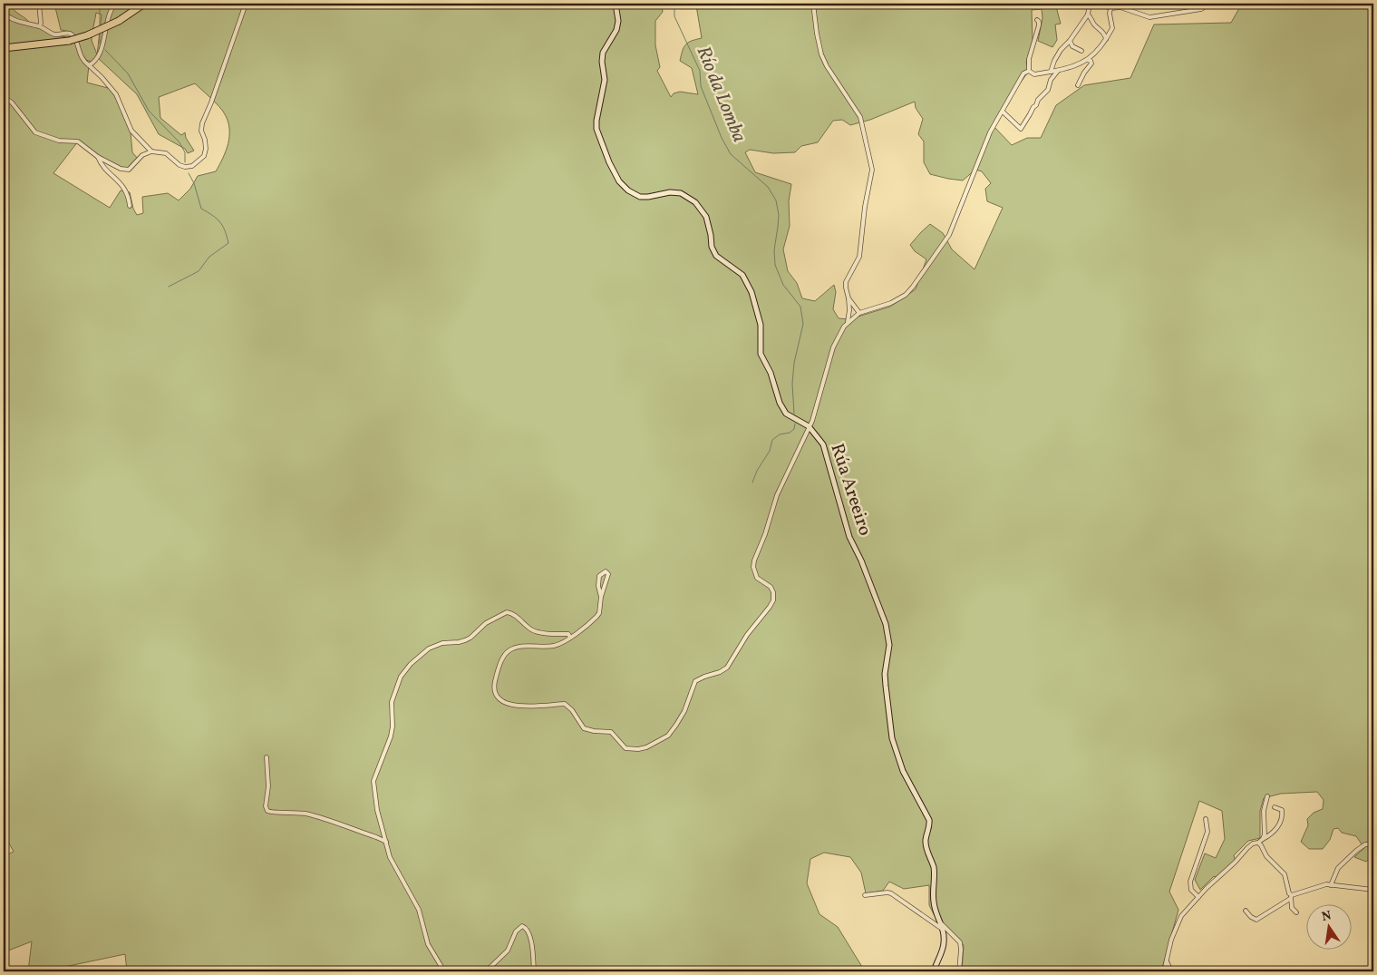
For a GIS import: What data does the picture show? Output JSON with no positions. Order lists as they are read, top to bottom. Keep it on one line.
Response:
{"streets":{"street":["Rúa Areeiro"]},"water":["Río da Lomba"],"north":"top"}
